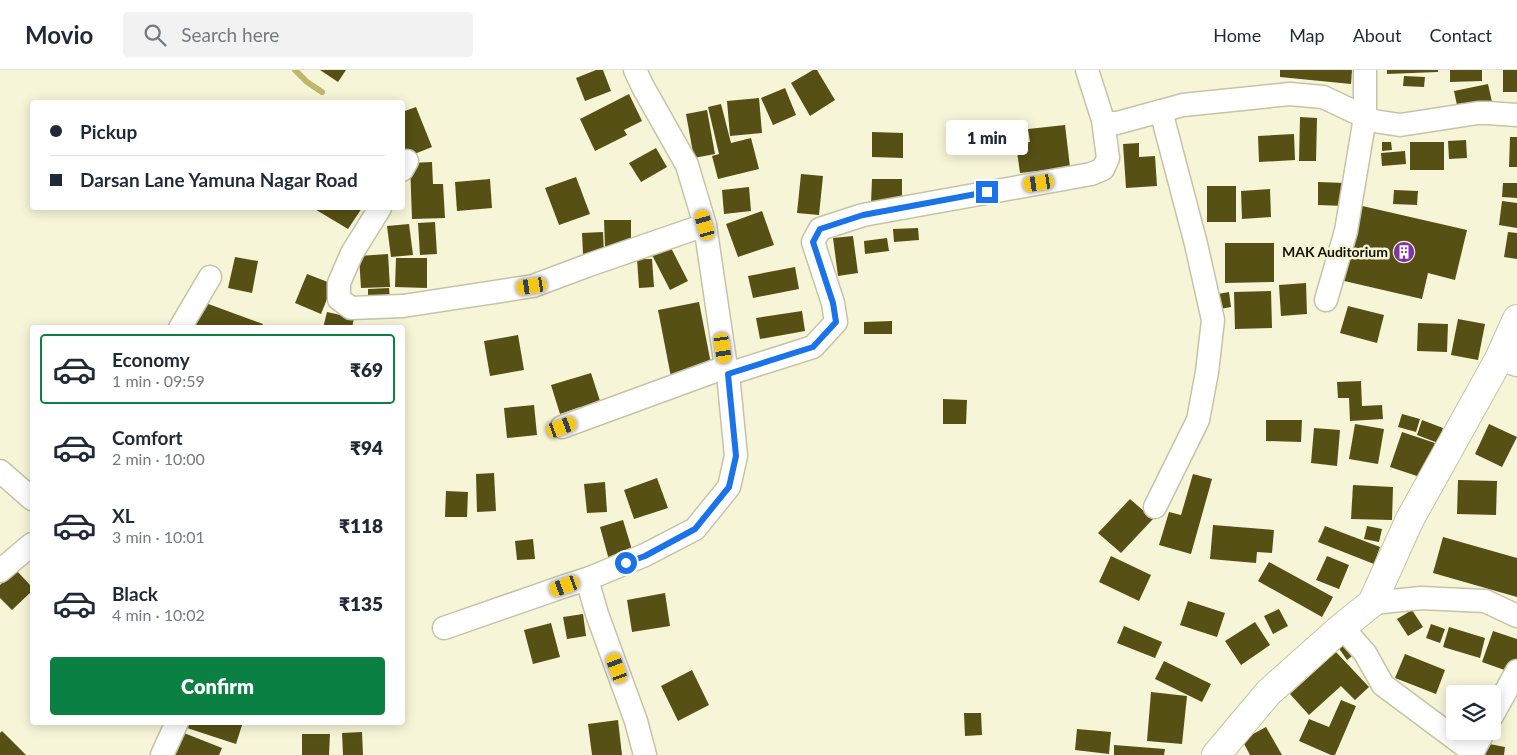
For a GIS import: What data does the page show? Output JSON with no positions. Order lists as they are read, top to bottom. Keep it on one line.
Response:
{"places":{"building":["MAK Auditorium"]},"page":{"header":"Movio","search":"Search here","nav":["Home","Map","About","Contact"],"banner":["Pickup","Darsan Lane Yamuna Nagar Road"],"bubble":"1 min","list":[{"name":"Economy","note":"1 min · 09:59","value":"₹69"},{"name":"Comfort","note":"2 min · 10:00","value":"₹94"},{"name":"XL","note":"3 min · 10:01","value":"₹118"},{"name":"Black","note":"4 min · 10:02","value":"₹135"}],"buttons":"Confirm"}}
